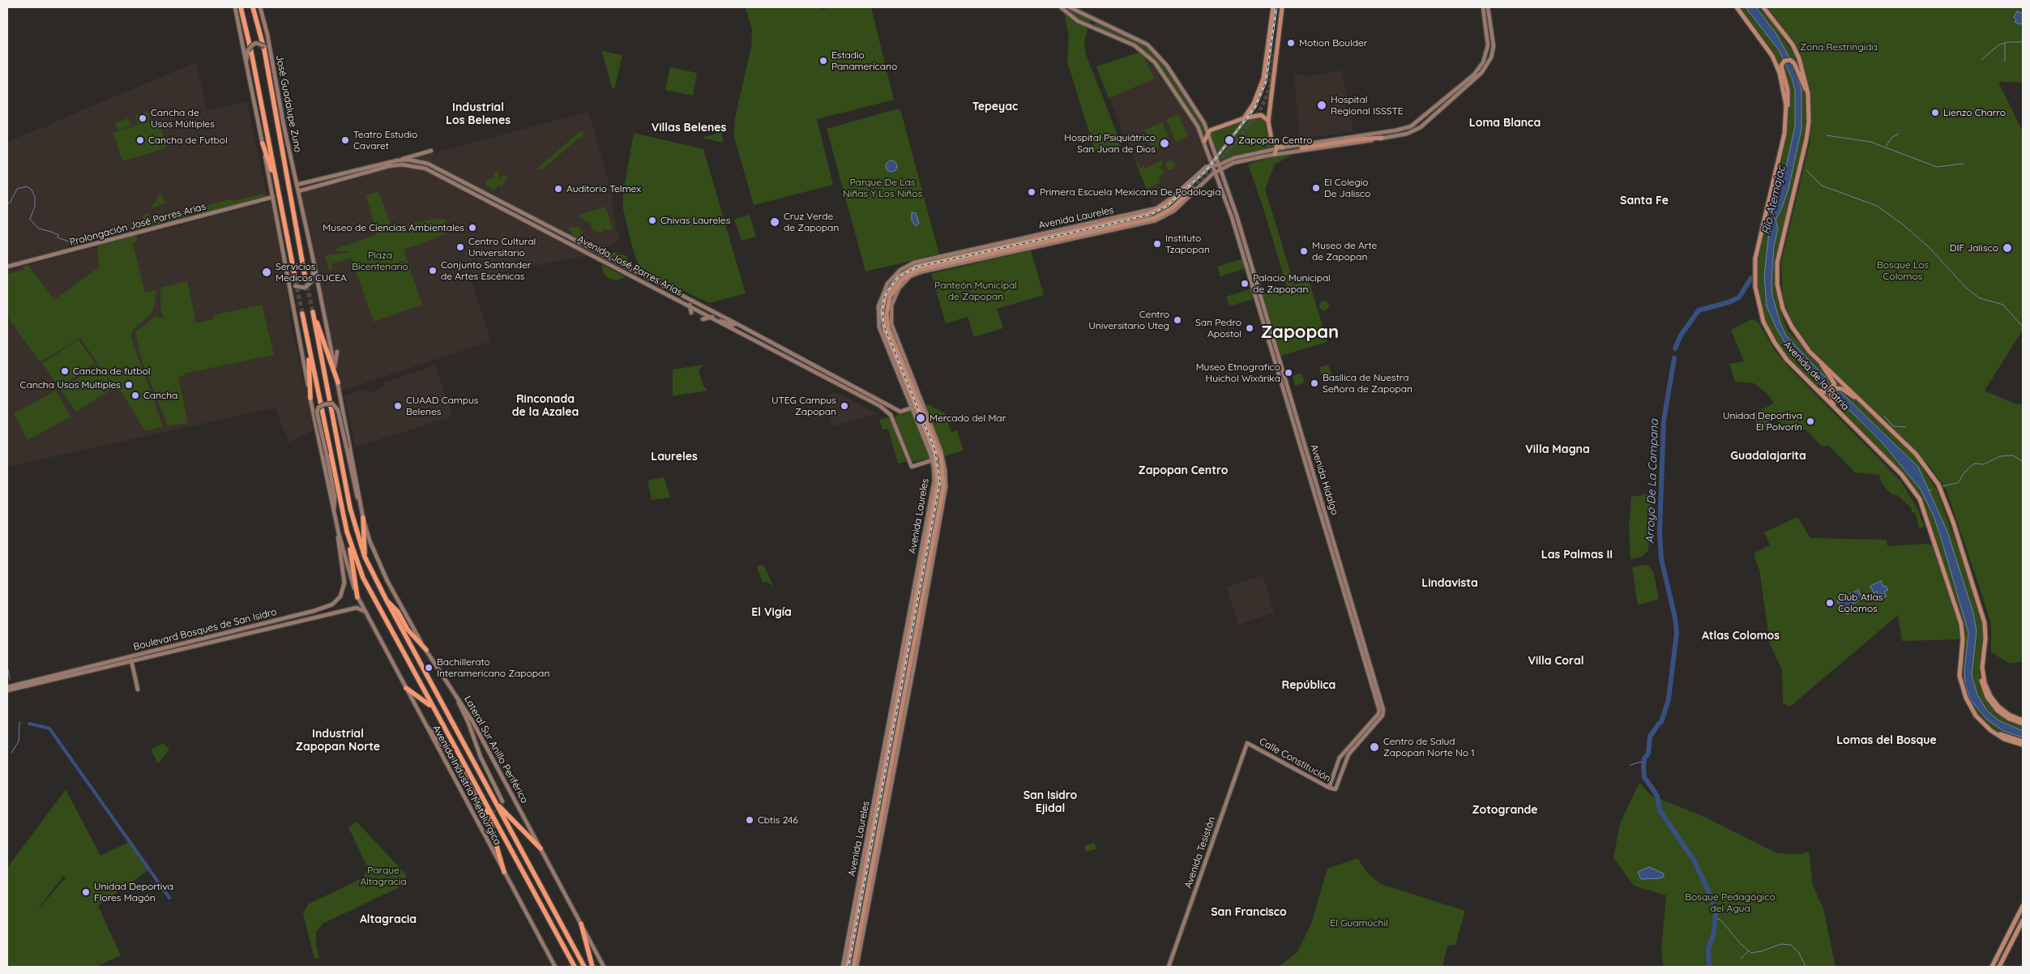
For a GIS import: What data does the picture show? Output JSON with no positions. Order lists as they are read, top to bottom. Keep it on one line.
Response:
{"streets":{"main road":["José Guadalupe Zuno","Avenida Laureles","Prolongación José Parres Arias","Avenida José Parres Arias","Avenida de la Patria","Avenida Hidalgo","Boulevard Bosques de San Isidro","Lateral Sur Anillo Periférico","Calle Constitución","Avenida Industria Metalúrgica","Avenida Tesistán"]},"crossings":[["José Guadalupe Zuno","Avenida José Parres Arias"],["José Guadalupe Zuno","Lateral Sur Anillo Periférico"],["Avenida Laureles","Avenida José Parres Arias"],["Avenida Laureles","Avenida Hidalgo"],["Avenida Hidalgo","Calle Constitución"],["Boulevard Bosques de San Isidro","Avenida Industria Metalúrgica"],["Calle Constitución","Avenida Tesistán"]],"districts":["Tepeyac","Industrial Los Belenes","Loma Blanca","Villas Belenes","Santa Fe","Zapopan","Rinconada de la Azalea","Villa Magna","Guadalajarita","Laureles","Zapopan Centro","Las Palmas II","Lindavista","El Vigía","Atlas Colomos","Villa Coral","República","Industrial Zapopan Norte","Lomas del Bosque","San Isidro Ejidal","Zotogrande","San Francisco","Altagracia"],"water":["Río Atemajac","Arroyo De La Campana"],"parks":["Zona Restringida","Parque De Las Niñas Y Los Niños","Plaza Bicentenario","Bosque Los Colomos","Panteón Municipal de Zapopan","Parque Altagracia","Bosque Pedagógico del Agua","El Guamúchil"],"places":["Motion Boulder","Estadio Panamericano","Hospital Regional ISSSTE","Lienzo Charro","Cancha de Usos Múltiples","Cancha de Futbol","Teatro Estudio Cavaret","Zapopan Centro","Hospital Psiquiátrico San Juan de Dios","El Colegio De Jalisco","Auditorio Telmex","Primera Escuela Mexicana De Podologia","Chivas Laureles","Cruz Verde de Zapopan","Museo de Ciencias Ambientales","Instituto Tzapopan","Centro Cultural Universitario","DIF Jalisco","Museo de Arte de Zapopan","Conjunto Santander de Artes Escénicas","Servicios Medicos CUCEA","Palacio Municipal de Zapopan","Centro Universitario Uteg","San Pedro Apostol","Cancha de futbol","Museo Etnografico Huichol Wixárika","Basílica de Nuestra Señora de Zapopan","Cancha Usos Multiples","Cancha","CUAAD Campus Belenes","UTEG Campus Zapopan","Mercado del Mar","Unidad Deportiva El Polvorín","Club Atlas Colomos","Bachillerato Interamericano Zapopan","Centro de Salud Zapopan Norte No 1","Cbtis 246","Unidad Deportiva Flores Magón"]}
